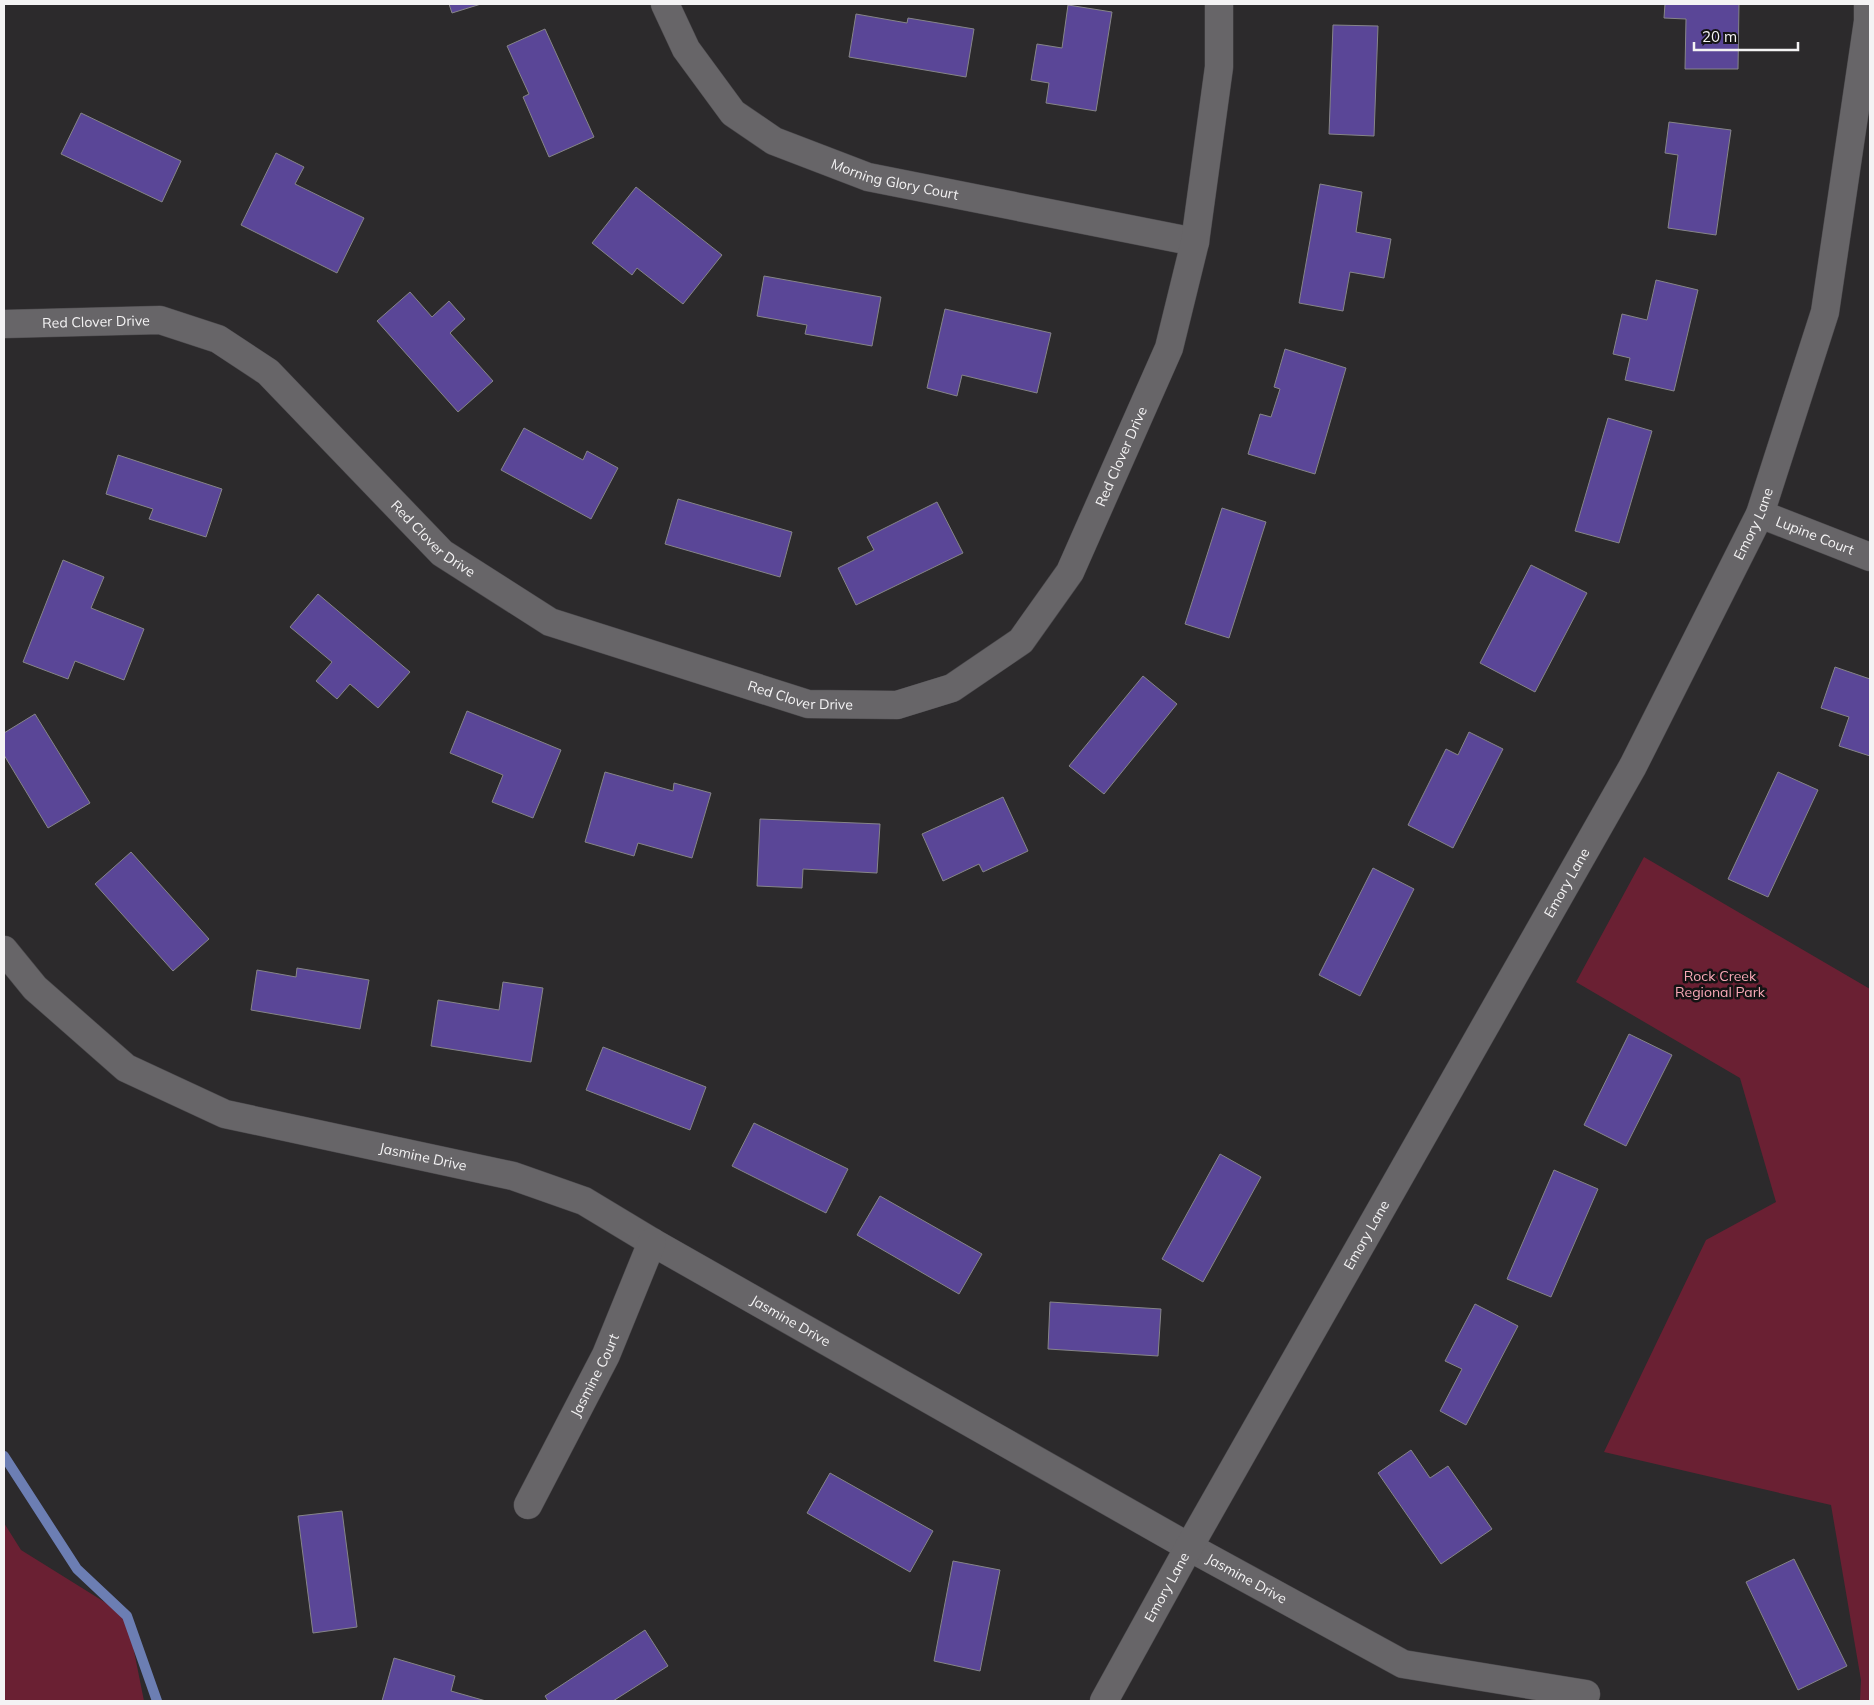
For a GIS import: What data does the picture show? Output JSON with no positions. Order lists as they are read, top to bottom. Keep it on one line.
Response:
{"streets":{"street":["Morning Glory Court","Red Clover Drive","Emory Lane","Lupine Court","Jasmine Drive","Jasmine Court"]},"crossings":[["Morning Glory Court","Red Clover Drive"],["Emory Lane","Lupine Court"],["Emory Lane","Jasmine Drive"],["Jasmine Drive","Jasmine Court"]],"parks":["Rock Creek Regional Park"],"scale_bar":"20 m"}
